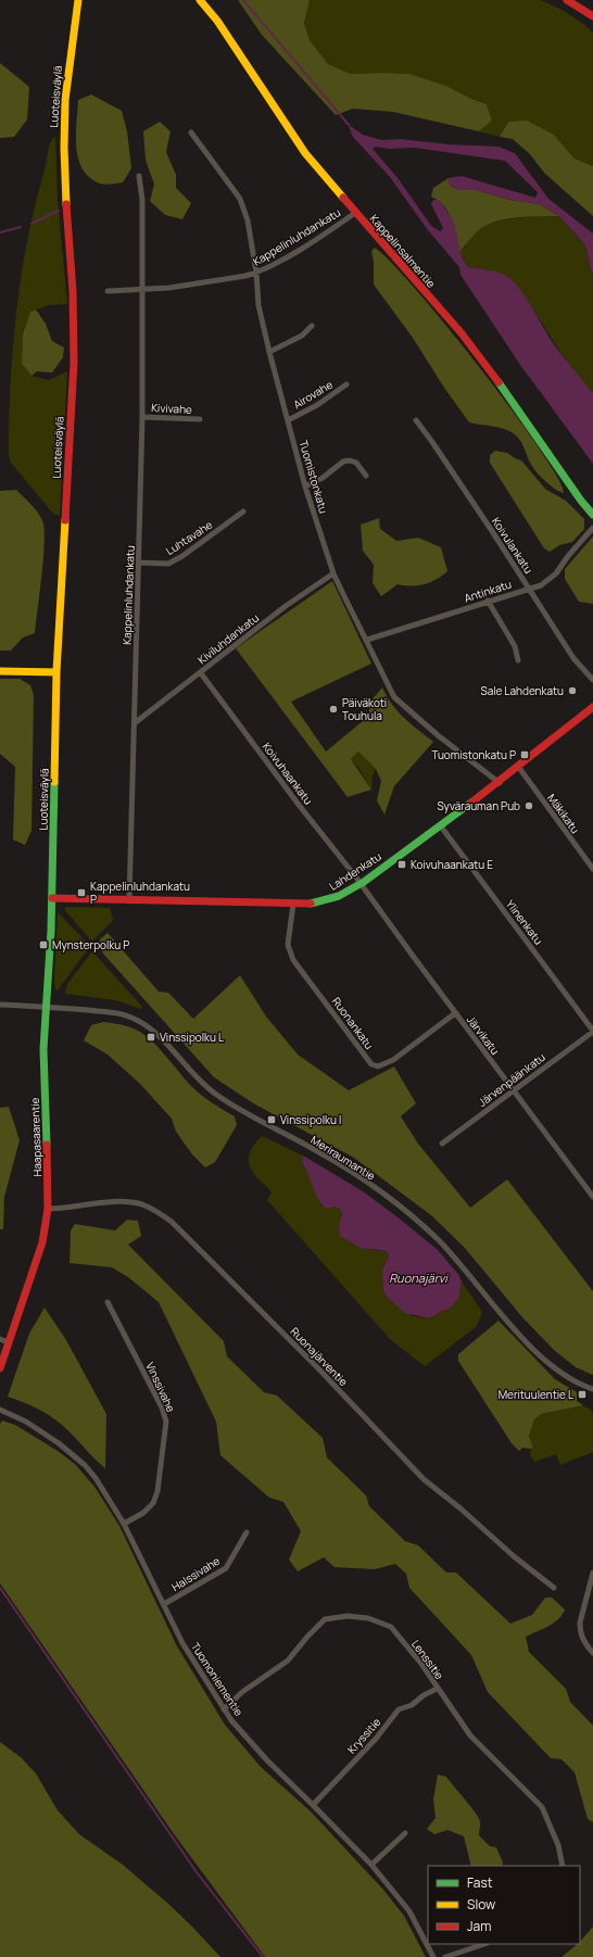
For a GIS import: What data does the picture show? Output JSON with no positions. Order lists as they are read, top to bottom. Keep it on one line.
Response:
{"streets":{"main road":["Luoteisväylä","Kappelinsalmentie","Lahdenkatu","Haapasaarentie"],"street":["Kappelinluhdankatu","Airovahe","Kivivahe","Tuomistonkatu","Luhtavahe","Koivulankatu","Antinkatu","Kiviluhdankatu","Koivuhaankatu","Mäkikatu","Ylinenkatu","Ruonankatu","Järvikatu","Järvenpäänkatu","Meriraumantie","Ruonajärventie","Vinssivahe","Halssivahe","Lenssitie","Tuomoniementie","Kryssitie"]},"crossings":[["Luoteisväylä","Lahdenkatu"],["Luoteisväylä","Haapasaarentie"],["Kappelinluhdankatu","Kappelinsalmentie"],["Kappelinluhdankatu","Kivivahe"],["Kappelinluhdankatu","Tuomistonkatu"],["Kappelinluhdankatu","Luhtavahe"],["Kappelinluhdankatu","Kiviluhdankatu"],["Kappelinluhdankatu","Lahdenkatu"],["Airovahe","Tuomistonkatu"],["Tuomistonkatu","Antinkatu"],["Tuomistonkatu","Kiviluhdankatu"],["Tuomistonkatu","Lahdenkatu"],["Koivulankatu","Antinkatu"],["Kiviluhdankatu","Koivuhaankatu"],["Koivuhaankatu","Lahdenkatu"],["Koivuhaankatu","Järvikatu"],["Mäkikatu","Lahdenkatu"],["Lahdenkatu","Ylinenkatu"],["Lahdenkatu","Ruonankatu"],["Lahdenkatu","Järvikatu"],["Lahdenkatu","Haapasaarentie"],["Ylinenkatu","Järvenpäänkatu"],["Ruonankatu","Järvikatu"],["Järvikatu","Järvenpäänkatu"],["Haapasaarentie","Meriraumantie"],["Haapasaarentie","Ruonajärventie"],["Vinssivahe","Tuomoniementie"],["Halssivahe","Tuomoniementie"],["Lenssitie","Tuomoniementie"],["Lenssitie","Kryssitie"],["Tuomoniementie","Kryssitie"]],"water":["Ruonajärvi"],"places":{"other":["Sale Lahdenkatu","Päiväkoti Touhula","Syvärauman Pub"],"transit":["Tuomistonkatu P","Koivuhaankatu E","Kappelinluhdankatu P","Mynsterpolku P","Vinssipolku L","Vinssipolku I","Merituulentie L"]},"legend":["Fast","Slow","Jam"]}
